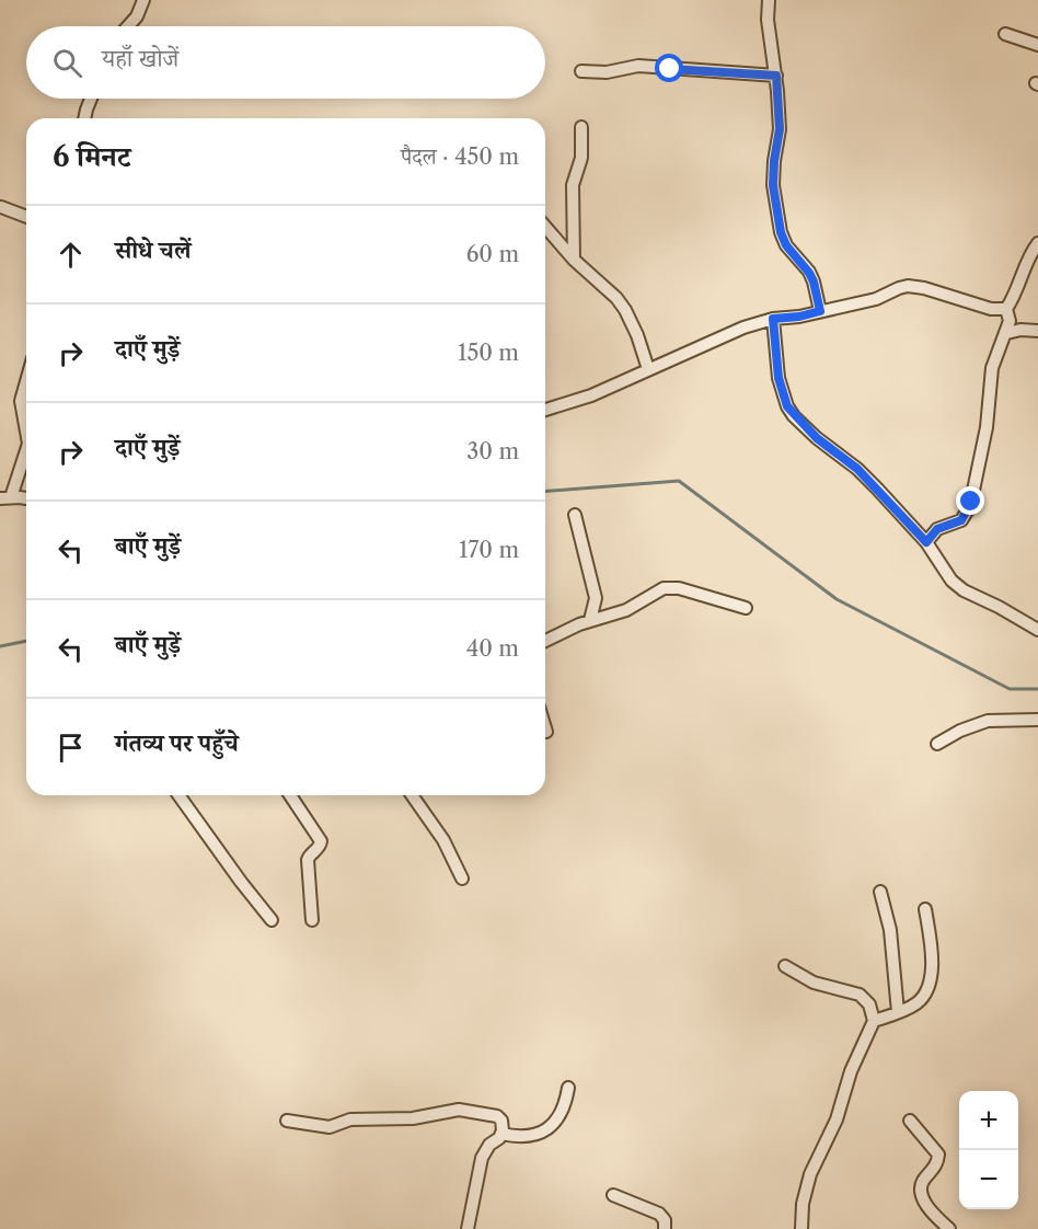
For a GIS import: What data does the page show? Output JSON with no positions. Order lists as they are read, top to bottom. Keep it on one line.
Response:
{"page":{"search":"यहाँ खोजें","heading":["6 मिनट","पैदल · 450 m"],"list":[["सीधे चलें","60 m"],["दाएँ मुड़ें","150 m"],["दाएँ मुड़ें","30 m"],["बाएँ मुड़ें","170 m"],["बाएँ मुड़ें","40 m"],"गंतव्य पर पहुँचे"],"map_buttons":["+","−"]}}
